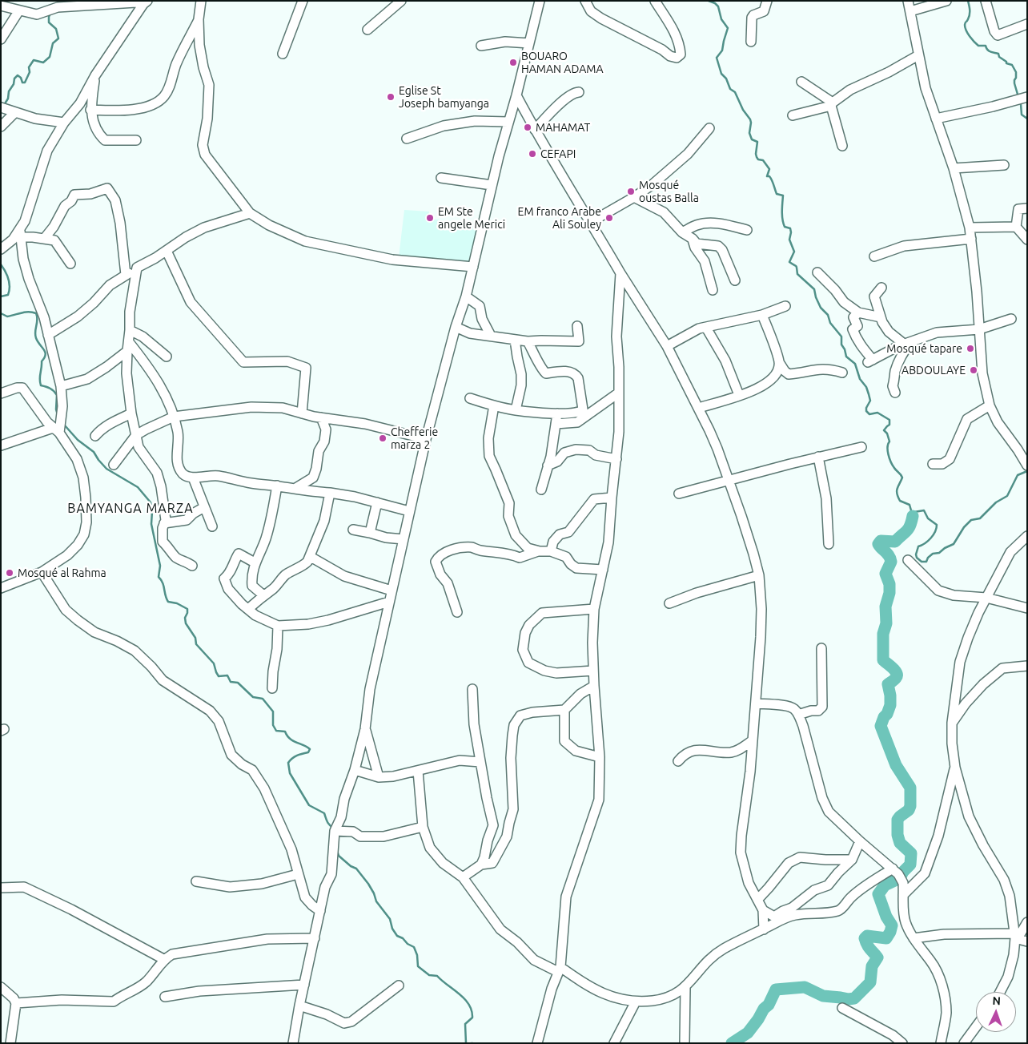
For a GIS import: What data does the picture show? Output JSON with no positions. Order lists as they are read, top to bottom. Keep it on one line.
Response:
{"districts":["BAMYANGA MARZA"],"places":["BOUARO HAMAN ADAMA","Eglise St Joseph bamyanga","MAHAMAT","CEFAPI","Mosqué oustas Balla","EM Ste angele Merici","EM franco Arabe Ali Souley","Mosqué tapare","ABDOULAYE","Chefferie marza 2","Mosqué al Rahma"],"north":"top"}
